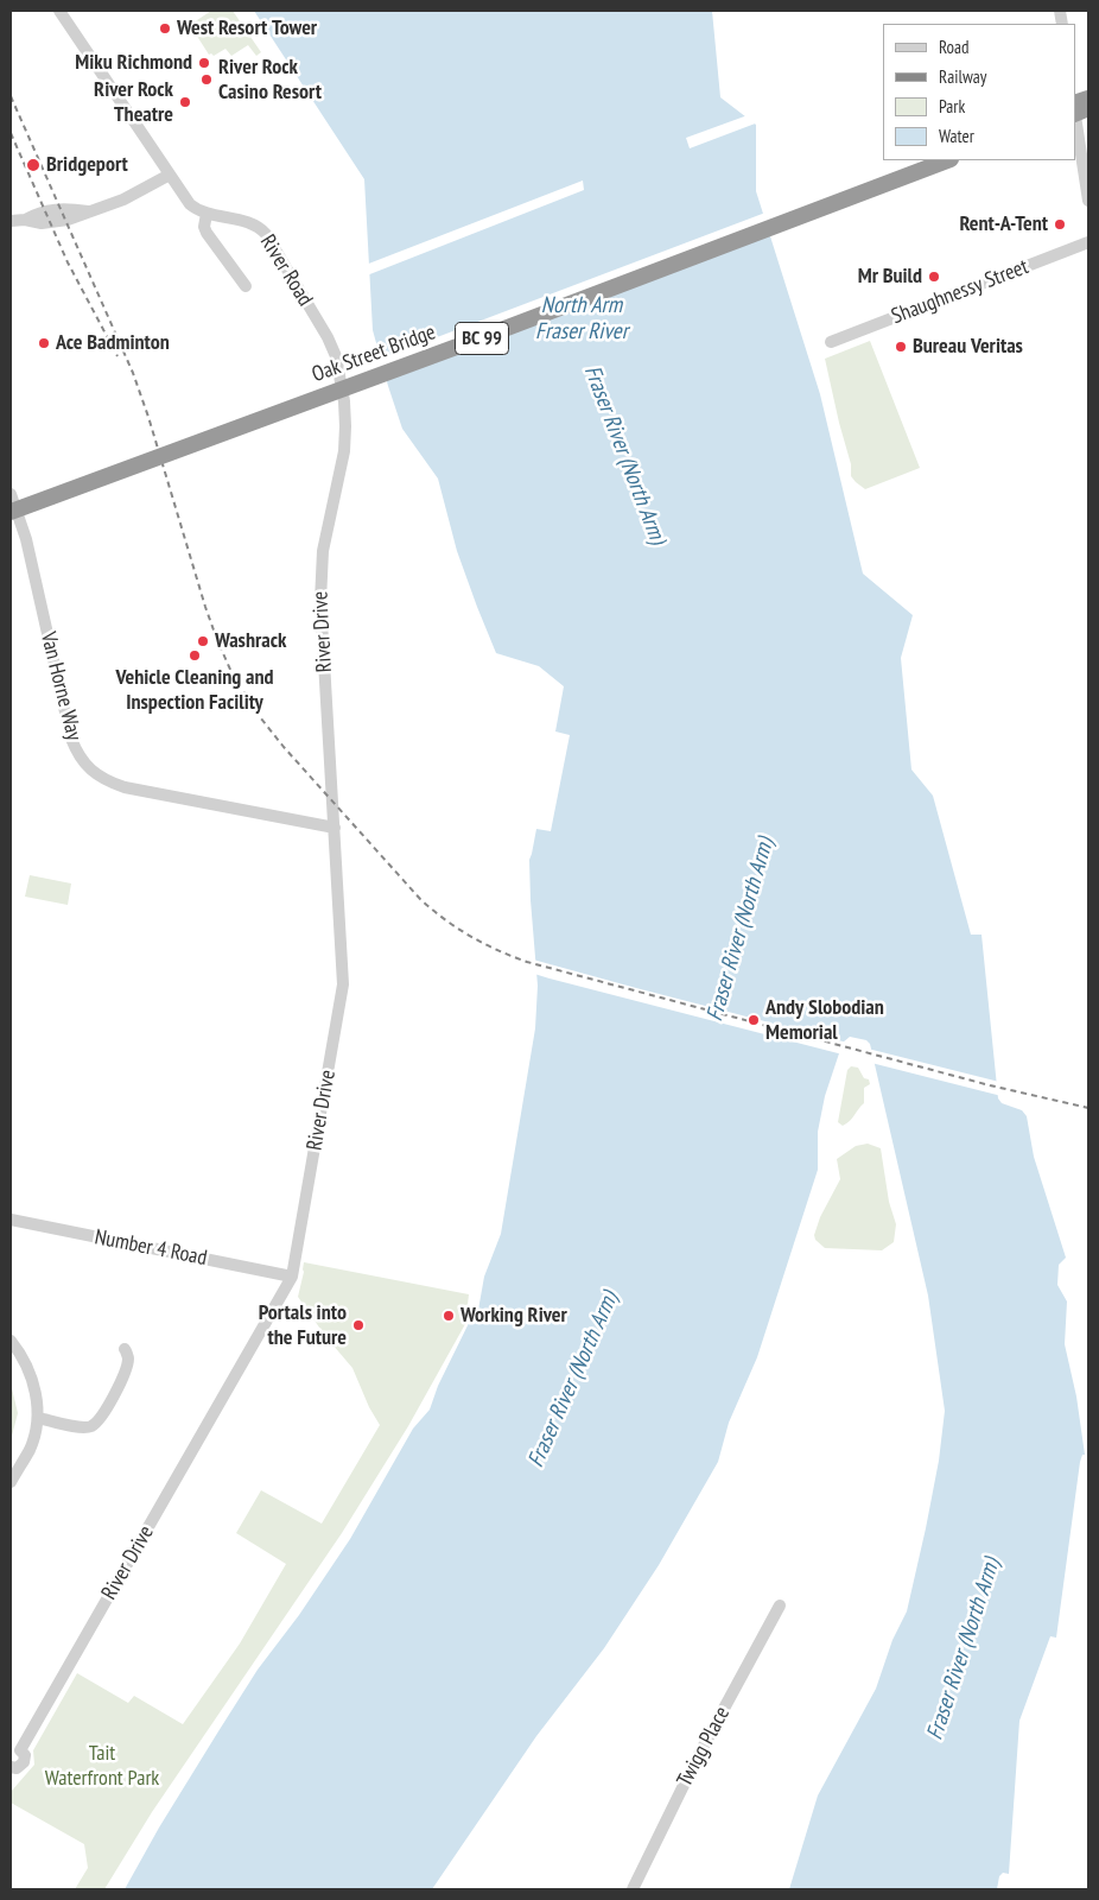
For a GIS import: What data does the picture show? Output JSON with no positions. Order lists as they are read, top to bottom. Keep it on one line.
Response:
{"streets":{"highway":["BC 99","Oak Street Bridge"],"street":["River Road","Shaughnessy Street","River Drive","Van Horne Way","Number 4 Road","Twigg Place"]},"crossings":[["River Road","River Drive"],["River Drive","Van Horne Way"],["River Drive","Number 4 Road"]],"water":["North Arm Fraser River","Fraser River (North Arm)"],"parks":["Tait Waterfront Park"],"places":["West Resort Tower","Miku Richmond","River Rock Casino Resort","River Rock Theatre","Bridgeport","Rent-A-Tent","Mr Build","Ace Badminton","Bureau Veritas","Washrack","Vehicle Cleaning and Inspection Facility","Andy Slobodian Memorial","Working River","Portals into the Future"],"legend":["Road","Railway","Park","Water"]}
